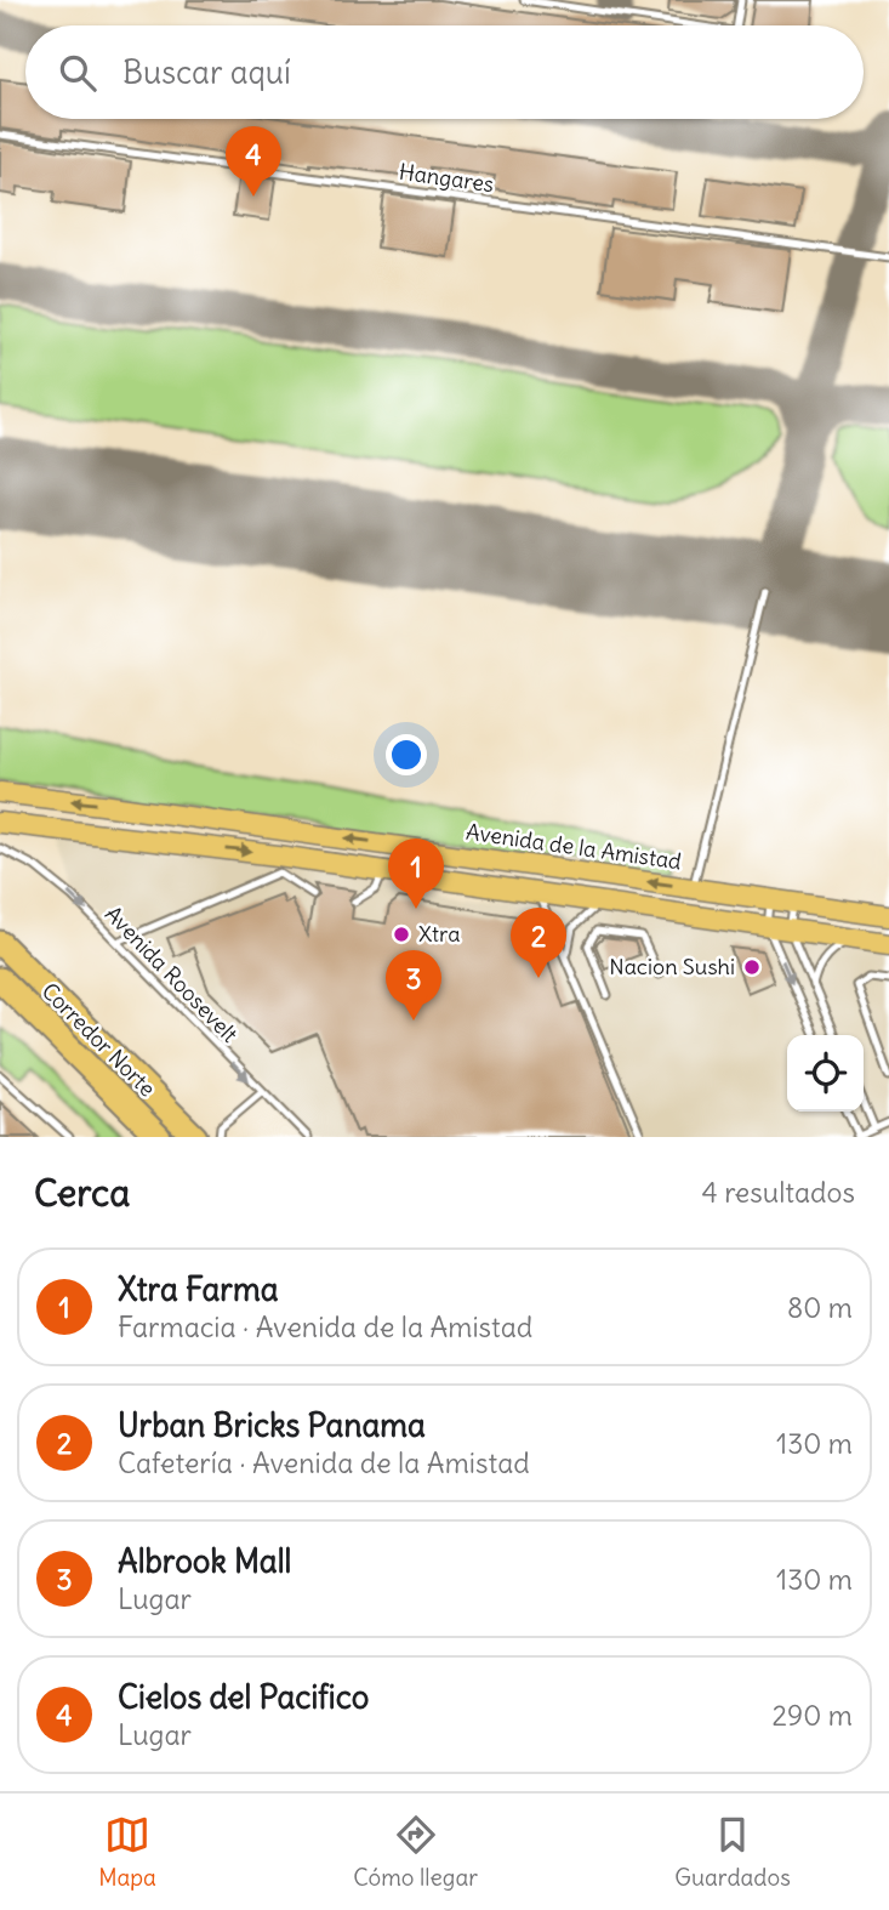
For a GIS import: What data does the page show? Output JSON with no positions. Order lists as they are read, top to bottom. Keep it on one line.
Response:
{"streets":{"highway":["Corredor Norte"],"main road":["Avenida de la Amistad"],"lane":["Hangares","Avenida Roosevelt"]},"one_way":["Avenida Roosevelt"],"places":["Xtra","Nacion Sushi"],"page":{"search":"Buscar aquí","pins":["4","1","2","3"],"heading":["Cerca","4 resultados"],"list":[{"mark":"1","name":"Xtra Farma","note":"Farmacia · Avenida de la Amistad","value":"80 m"},{"mark":"2","name":"Urban Bricks Panama","note":"Cafetería · Avenida de la Amistad","value":"130 m"},{"mark":"3","name":"Albrook Mall","note":"Lugar","value":"130 m"},{"mark":"4","name":"Cielos del Pacifico","note":"Lugar","value":"290 m"}],"nav":["Mapa","Cómo llegar","Guardados"]}}
